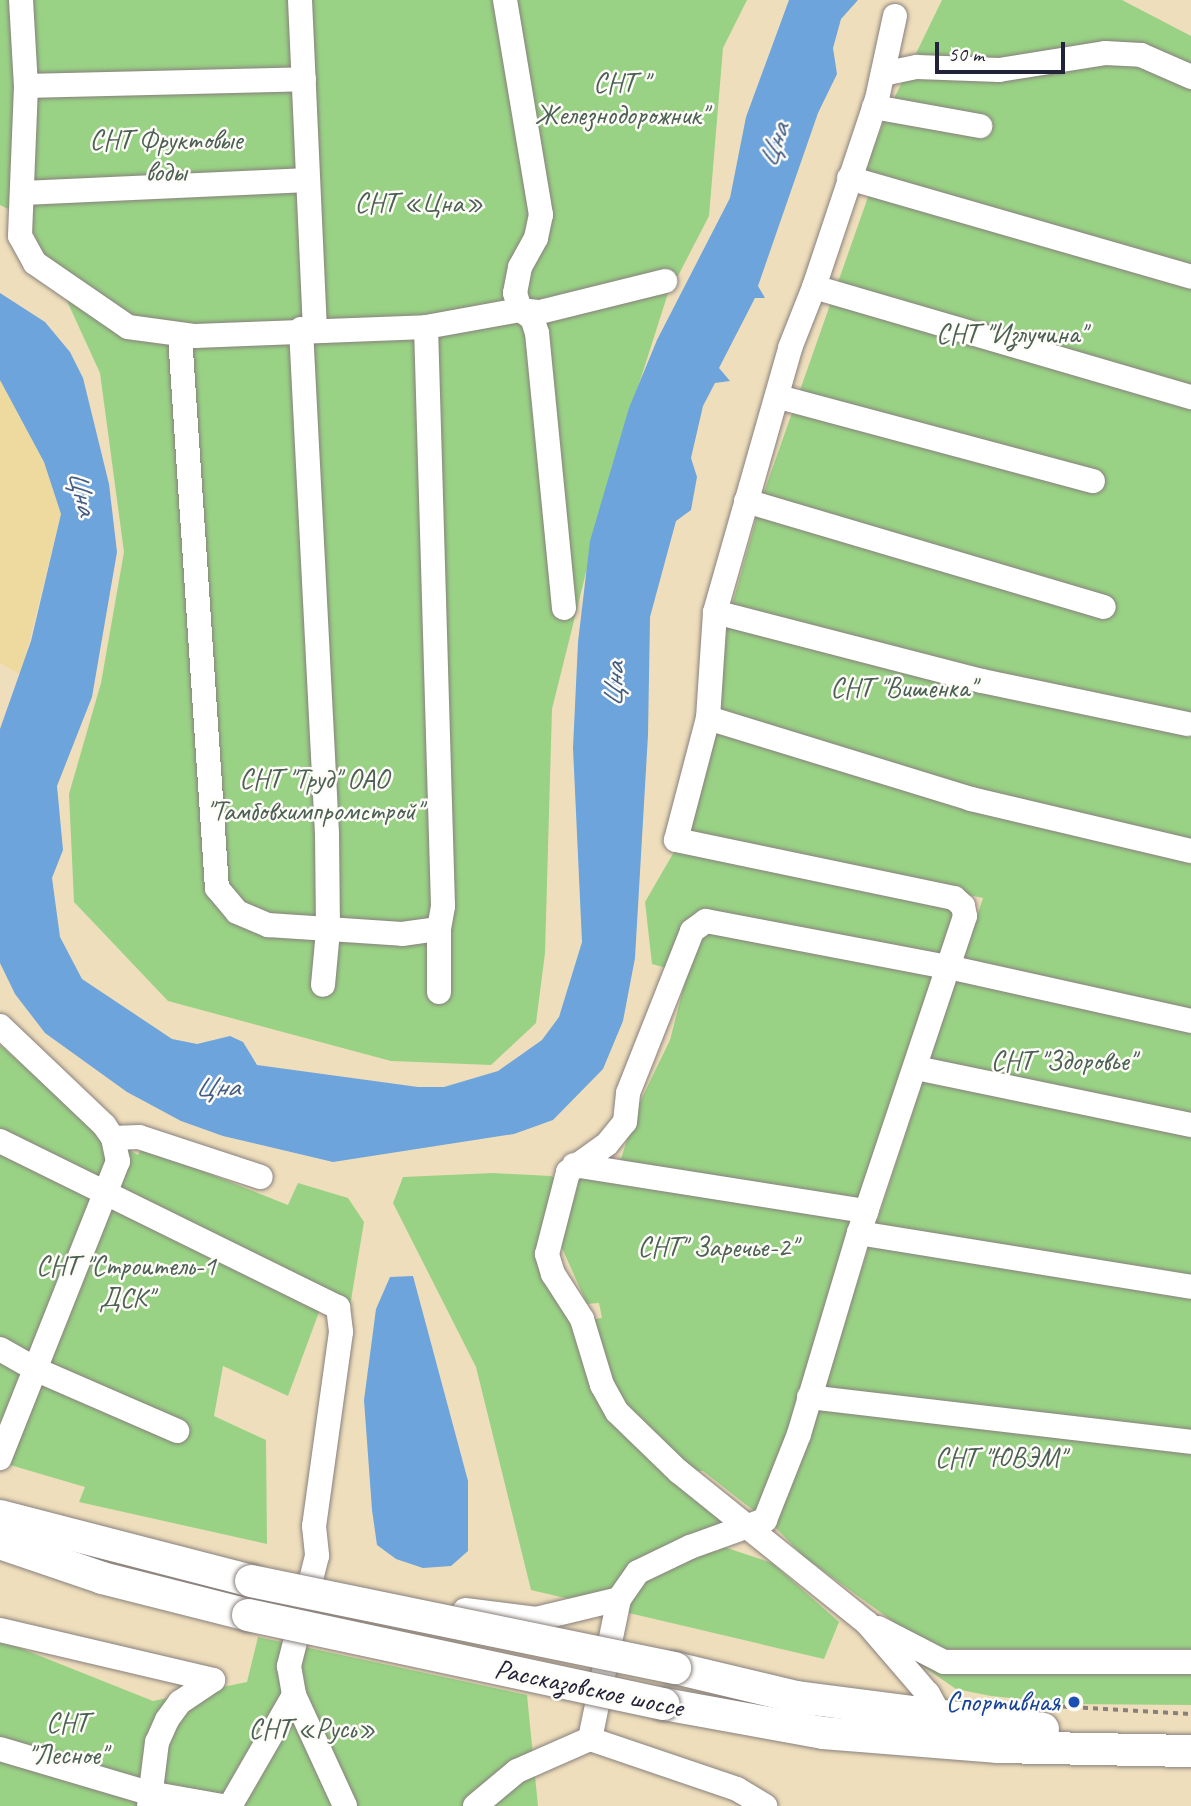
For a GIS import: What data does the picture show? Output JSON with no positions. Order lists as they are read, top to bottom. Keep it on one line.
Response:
{"streets":{"main road":["Рассказовское шоссе"]},"water":["Цна"],"parks":["СНТ \" Железнодорожник\"","СНТ Фруктовые воды","СНТ «Цна»","СНТ \"Излучина\"","СНТ \"Вишенка\"","СНТ \"Труд\" ОАО \"Тамбовхимпромстрой\"","СНТ \"Здоровье\"","СНТ\" Заречье-2\"","СНТ \"Строитель-1 ДСК\"","СНТ \"ЮВЭМ\"","СНТ \"Лесное\"","СНТ «Русь»"],"places":["Спортивная"],"scale_bar":"50 m"}
